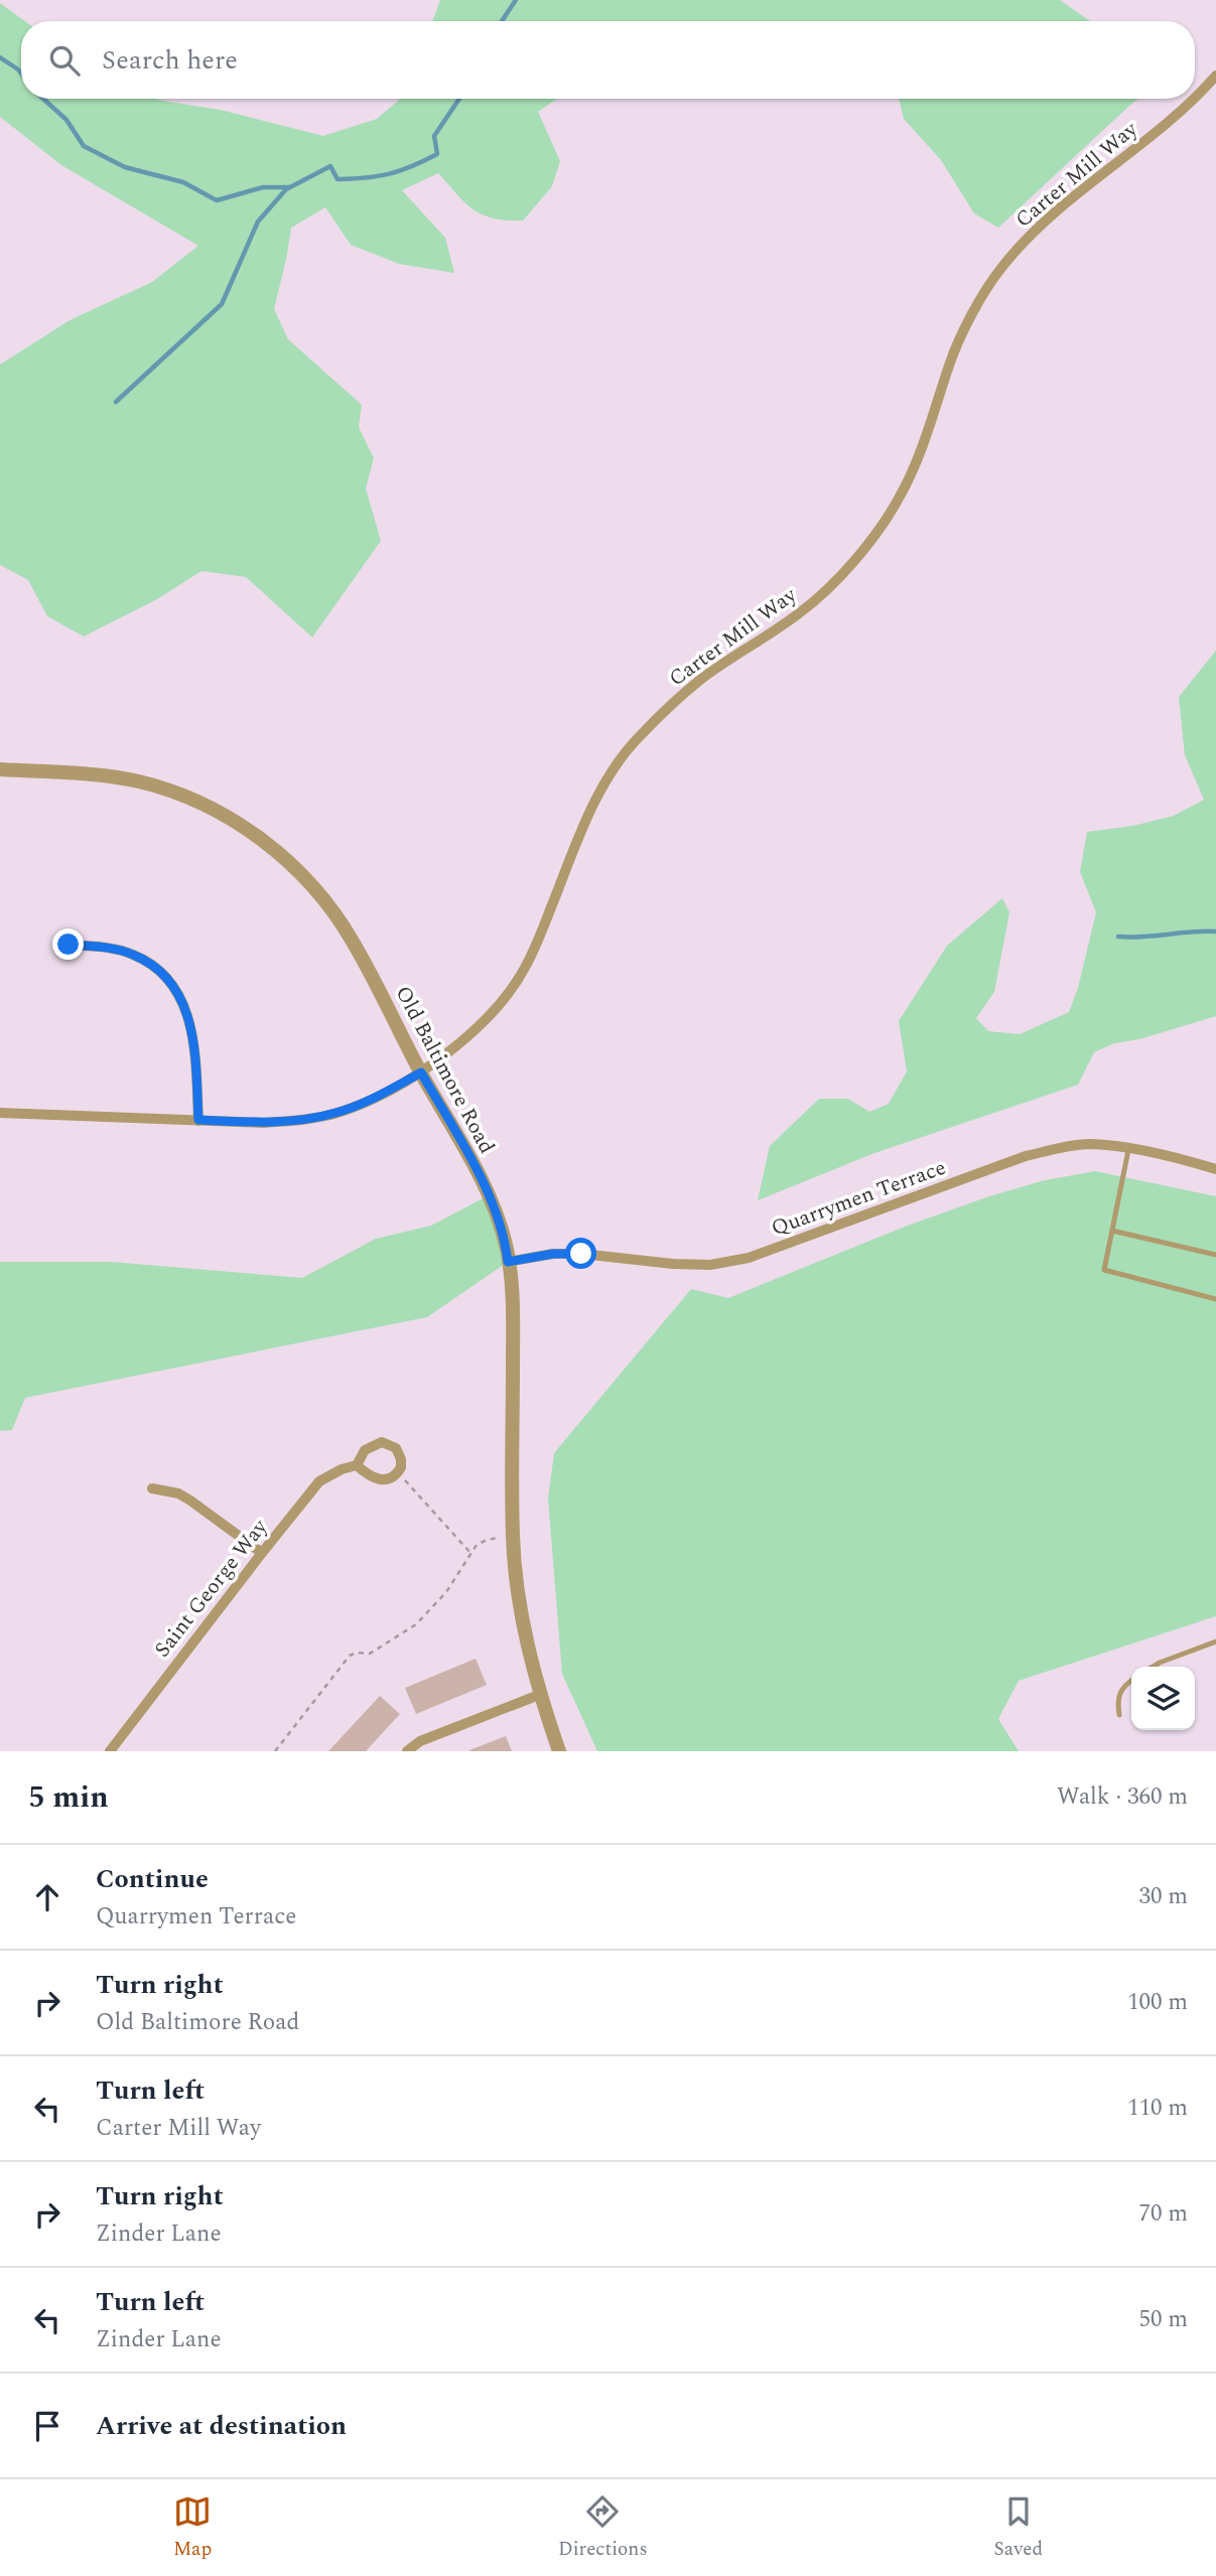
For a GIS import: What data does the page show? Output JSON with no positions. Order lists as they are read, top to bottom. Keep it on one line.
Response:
{"streets":{"street":["Carter Mill Way","Old Baltimore Road","Quarrymen Terrace","Saint George Way"]},"crossings":[["Carter Mill Way","Old Baltimore Road"],["Old Baltimore Road","Quarrymen Terrace"]],"page":{"search":"Search here","heading":["5 min","Walk · 360 m"],"list":[["Continue","Quarrymen Terrace","30 m"],["Turn right","Old Baltimore Road","100 m"],["Turn left","Carter Mill Way","110 m"],["Turn right","Zinder Lane","70 m"],["Turn left","Zinder Lane","50 m"],"Arrive at destination"],"nav":["Map","Directions","Saved"]}}
